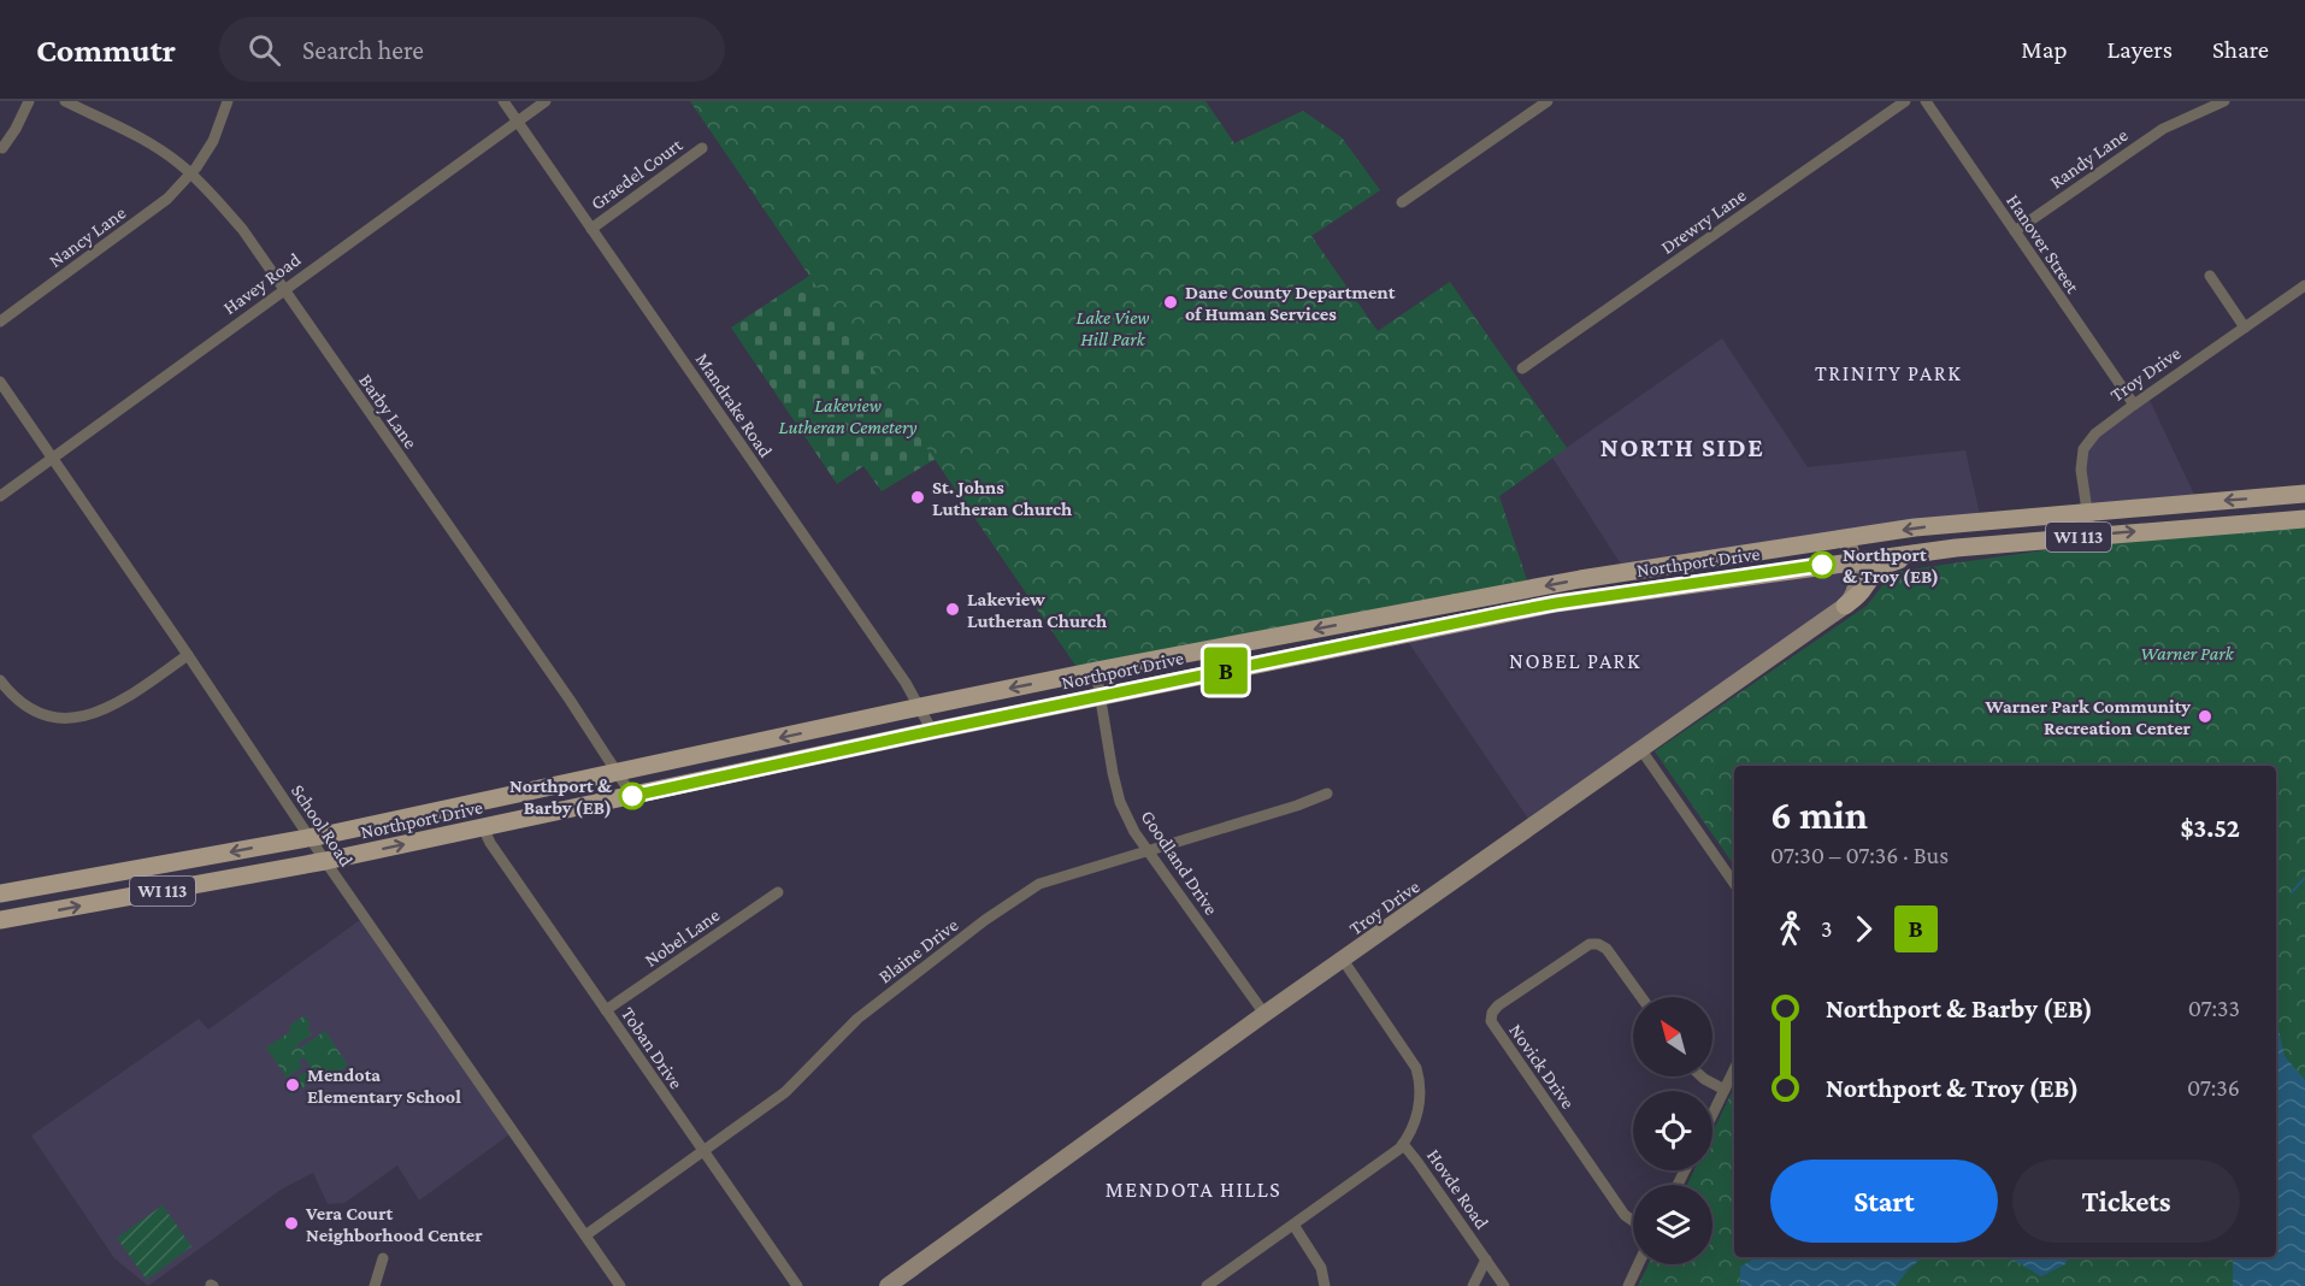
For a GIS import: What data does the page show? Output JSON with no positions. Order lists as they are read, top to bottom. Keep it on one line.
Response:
{"streets":{"main road":["WI 113","Northport Drive"],"street":["Randy Lane","Graedel Court","Drewry Lane","Nancy Lane","Hanover Street","Havey Road","Troy Drive","Mandrake Road","Barby Lane","School Road","Goodland Drive","Nobel Lane","Blaine Drive","Toban Drive","Novick Drive","Hovde Road"]},"crossings":[["Randy Lane","Hanover Street"],["Graedel Court","Mandrake Road"],["Nancy Lane","Barby Lane"],["Hanover Street","Troy Drive"],["Havey Road","Mandrake Road"],["Havey Road","Barby Lane"],["Havey Road","School Road"],["Troy Drive","Northport Drive"],["Troy Drive","Goodland Drive"],["Troy Drive","Hovde Road"],["Mandrake Road","Northport Drive"],["Barby Lane","Northport Drive"],["Northport Drive","School Road"],["Northport Drive","Goodland Drive"],["Northport Drive","Toban Drive"],["School Road","Blaine Drive"],["Goodland Drive","Blaine Drive"],["Nobel Lane","Toban Drive"],["Blaine Drive","Toban Drive"]],"districts":["TRINITY PARK","NORTH SIDE","NOBEL PARK","MENDOTA HILLS"],"parks":["Lake View Hill Park","Lakeview Lutheran Cemetery","Warner Park"],"places":["Dane County Department of Human Services","St. Johns Lutheran Church","Northport & Troy (EB)","Lakeview Lutheran Church","Warner Park Community Recreation Center","Northport & Barby (EB)","Mendota Elementary School","Vera Court Neighborhood Center"],"lines":["bus line B"],"north":"top left","page":{"header":"Commutr","search":"Search here","nav":["Map","Layers","Share"],"on_map":"B","heading":["6 min","07:30 – 07:36 · Bus","$3.52"],"legs":["3","B"],"list":[{"name":"Northport & Barby (EB)","value":"07:33"},{"name":"Northport & Troy (EB)","value":"07:36"}],"buttons":["Start","Tickets"]}}
